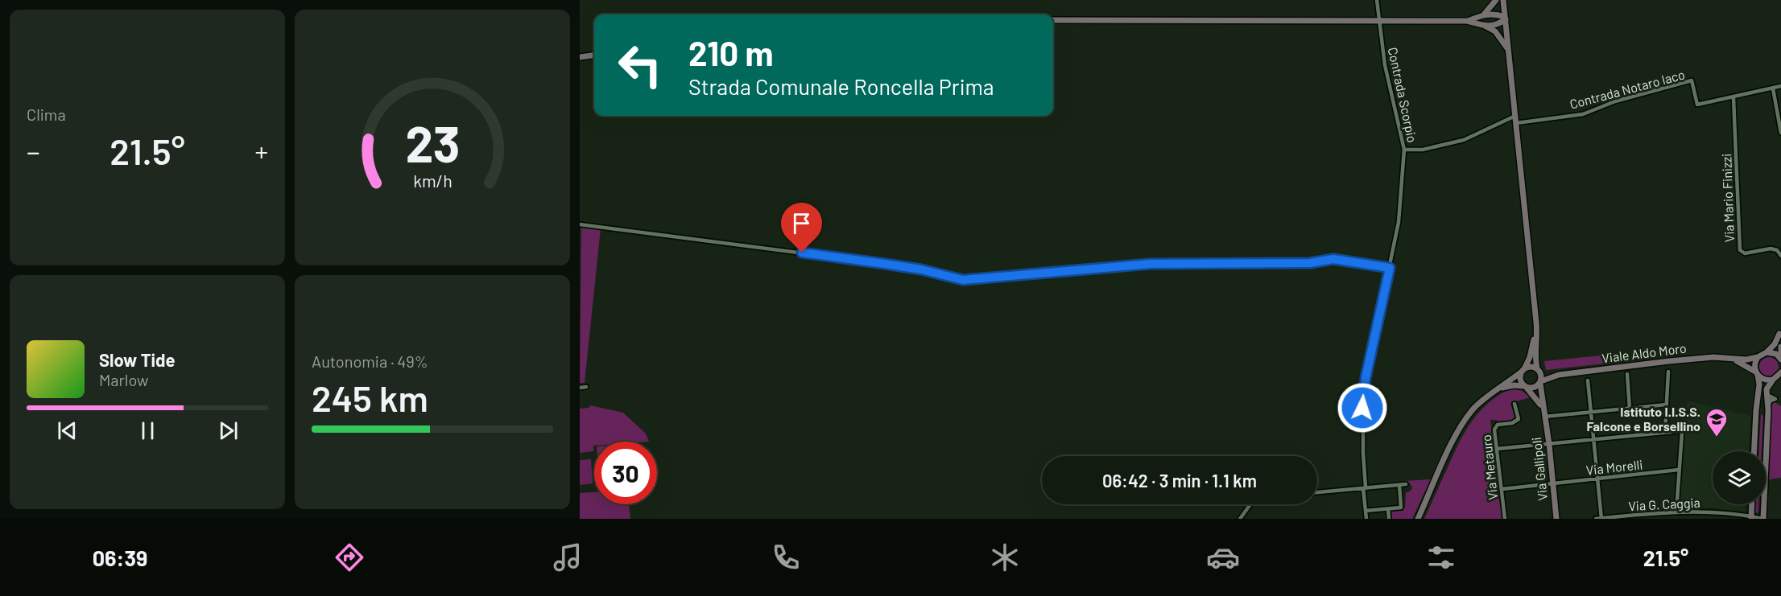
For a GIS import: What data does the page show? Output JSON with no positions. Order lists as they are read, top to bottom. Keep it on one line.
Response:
{"streets":{"main road":["Viale Aldo Moro","Via Gallipoli"],"street":["Contrada Notaro Iaco","Contrada Scorpio","Via Mario Finizzi","Via Metauro","Via Morelli","Via G. Caggia"]},"crossings":[["Contrada Notaro Iaco","Via Mario Finizzi"],["Viale Aldo Moro","Via Gallipoli"],["Via Metauro","Via Morelli"],["Via Morelli","Via Gallipoli"]],"places":{"school or university":["Istituto I.I.S.S. Falcone e Borsellino"]},"page":{"tile":["Clima",["Autonomia · 49%","245 km"]],"turn":["210 m","Strada Comunale Roncella Prima"],"heat":["−","21.5°","+"],"song":["Slow Tide","Marlow"],"limit":"30","trip":"06:42 · 3 min · 1.1 km","tabs":["06:39","21.5°"],"gauge":["23","km/h"]}}
